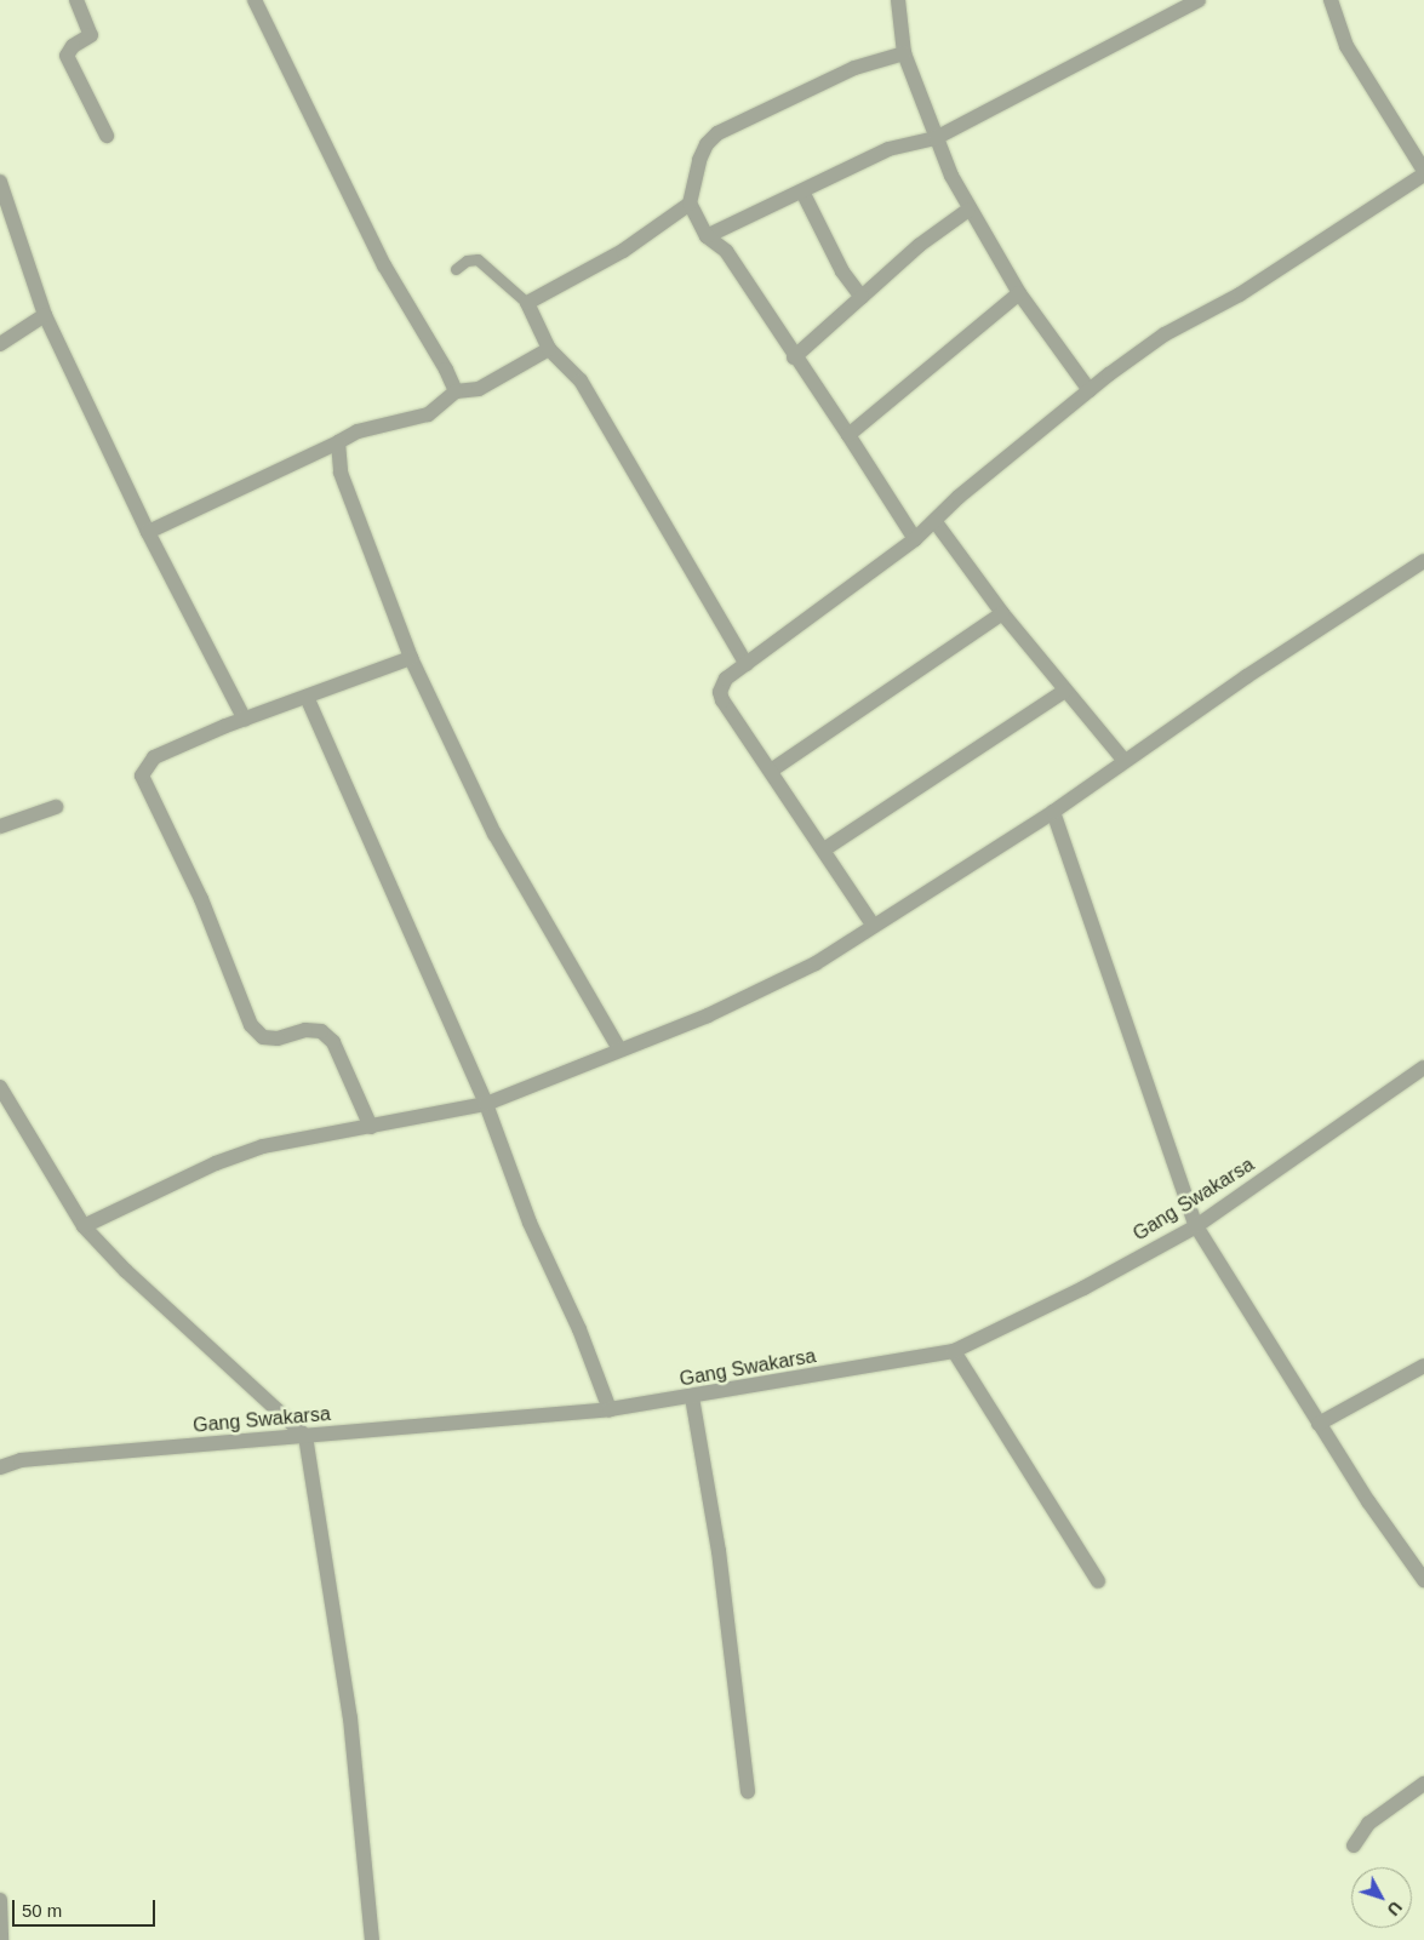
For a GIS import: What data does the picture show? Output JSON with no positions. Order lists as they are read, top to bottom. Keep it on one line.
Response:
{"streets":{"street":["Gang Swakarsa"]},"scale_bar":"50 m","north":"bottom right"}
